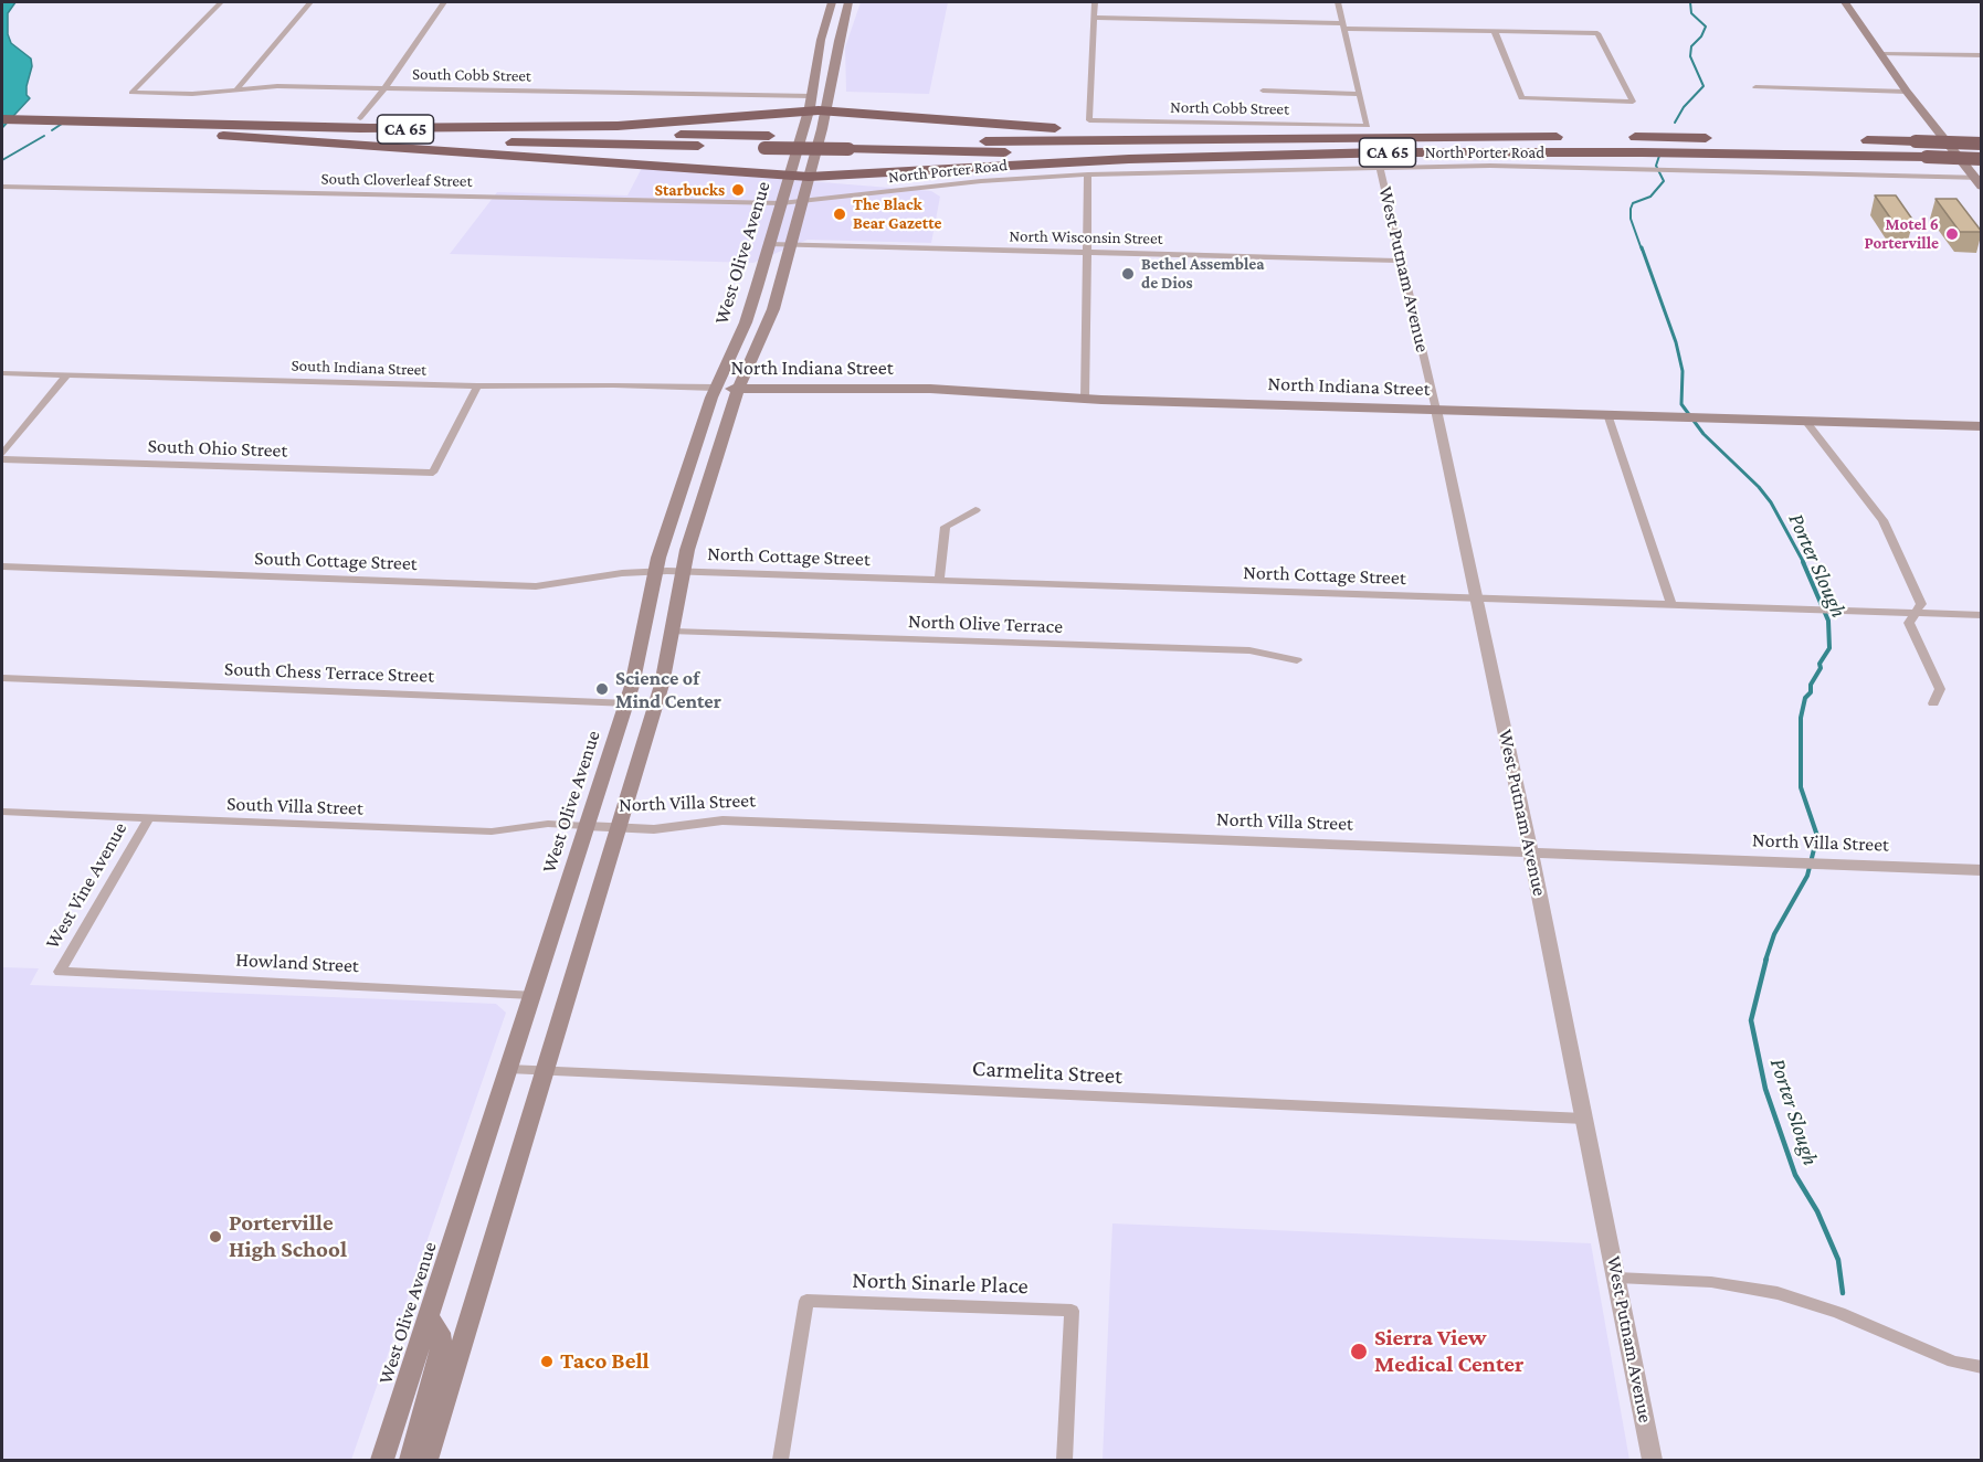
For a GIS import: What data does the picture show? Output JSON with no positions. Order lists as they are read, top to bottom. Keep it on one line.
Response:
{"streets":{"highway":["CA 65"],"main road":["West Olive Avenue","North Indiana Street"],"street":["South Cobb Street","North Cobb Street","North Porter Road","South Cloverleaf Street","North Wisconsin Street","West Putnam Avenue","South Indiana Street","South Ohio Street","North Cottage Street","South Cottage Street","North Olive Terrace","South Chess Terrace Street","North Villa Street","South Villa Street","West Vine Avenue","Howland Street","Carmelita Street","North Sinarle Place"]},"crossings":[["South Cobb Street","West Olive Avenue"],["North Porter Road","South Cloverleaf Street"],["North Porter Road","West Olive Avenue"],["North Porter Road","West Putnam Avenue"],["South Cloverleaf Street","West Olive Avenue"],["North Wisconsin Street","West Olive Avenue"],["North Wisconsin Street","West Putnam Avenue"],["West Olive Avenue","South Indiana Street"],["West Olive Avenue","North Indiana Street"],["West Olive Avenue","North Cottage Street"],["West Olive Avenue","South Cottage Street"],["West Olive Avenue","North Olive Terrace"],["West Olive Avenue","South Chess Terrace Street"],["West Olive Avenue","North Villa Street"],["West Olive Avenue","South Villa Street"],["West Olive Avenue","Howland Street"],["West Olive Avenue","Carmelita Street"],["West Putnam Avenue","North Indiana Street"],["West Putnam Avenue","North Cottage Street"],["West Putnam Avenue","North Villa Street"],["West Putnam Avenue","Carmelita Street"],["South Indiana Street","North Indiana Street"],["South Indiana Street","South Ohio Street"],["North Cottage Street","South Cottage Street"],["North Villa Street","South Villa Street"],["South Villa Street","West Vine Avenue"],["West Vine Avenue","Howland Street"]],"water":["Porter Slough"],"places":["Starbucks","The Black Bear Gazette","Motel 6 Porterville","Bethel Assemblea de Dios","Science of Mind Center","Porterville High School","Sierra View Medical Center","Taco Bell"]}
